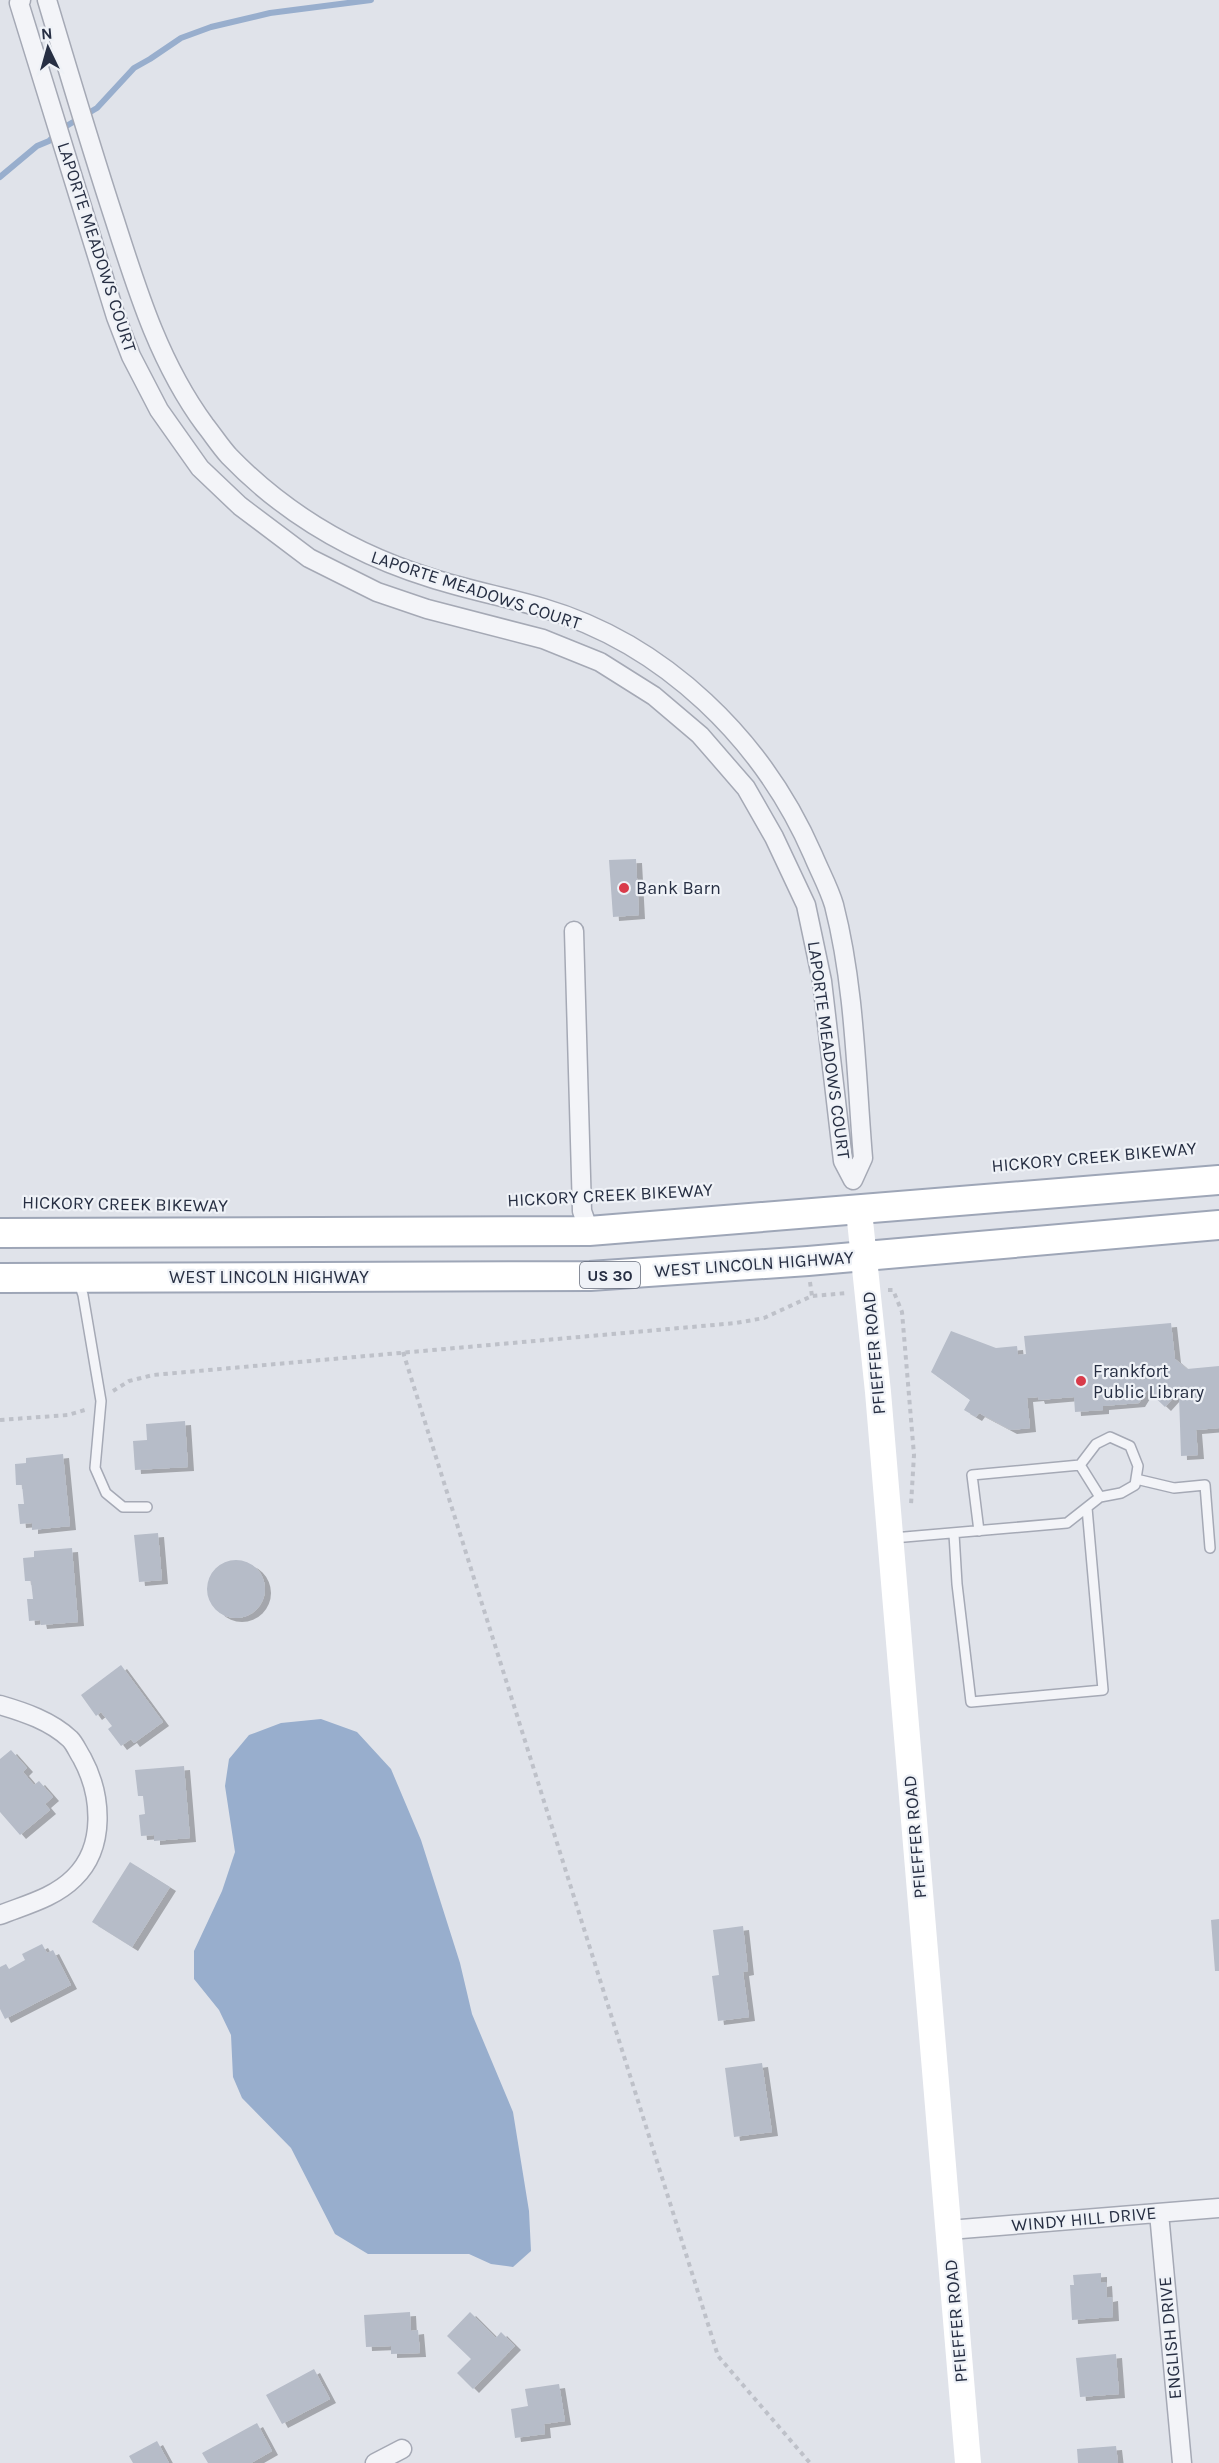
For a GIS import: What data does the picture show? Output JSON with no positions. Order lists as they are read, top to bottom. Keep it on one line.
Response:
{"streets":{"main road":["WEST LINCOLN HIGHWAY","US 30"],"street":["LAPORTE MEADOWS COURT","PFIEFFER ROAD","WINDY HILL DRIVE","ENGLISH DRIVE"]},"crossings":[["LAPORTE MEADOWS COURT","PFIEFFER ROAD"],["WEST LINCOLN HIGHWAY","PFIEFFER ROAD"],["PFIEFFER ROAD","WINDY HILL DRIVE"],["WINDY HILL DRIVE","ENGLISH DRIVE"]],"places":["Bank Barn","Frankfort Public Library"],"north":"top"}
